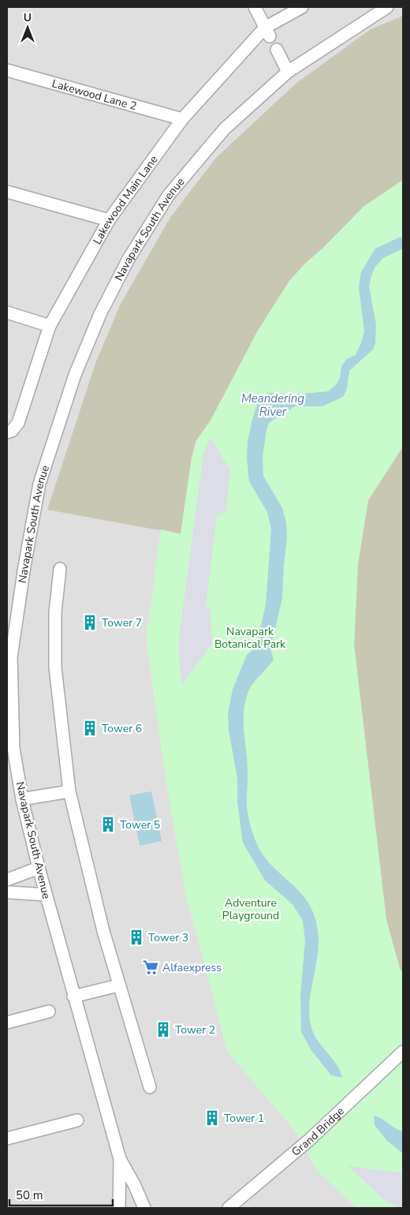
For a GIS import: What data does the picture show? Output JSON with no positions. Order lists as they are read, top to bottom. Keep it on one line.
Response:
{"streets":{"street":["Lakewood Lane 2","Lakewood Main Lane","Navapark South Avenue","Grand Bridge"]},"crossings":[["Lakewood Lane 2","Lakewood Main Lane"]],"water":["Meandering River"],"parks":["Navapark Botanical Park","Adventure Playground"],"places":{"building":["Tower 7","Tower 6","Tower 5","Tower 3","Tower 2","Tower 1"],"supermarket":["Alfaexpress"]},"scale_bar":"50 m","north":"top"}
